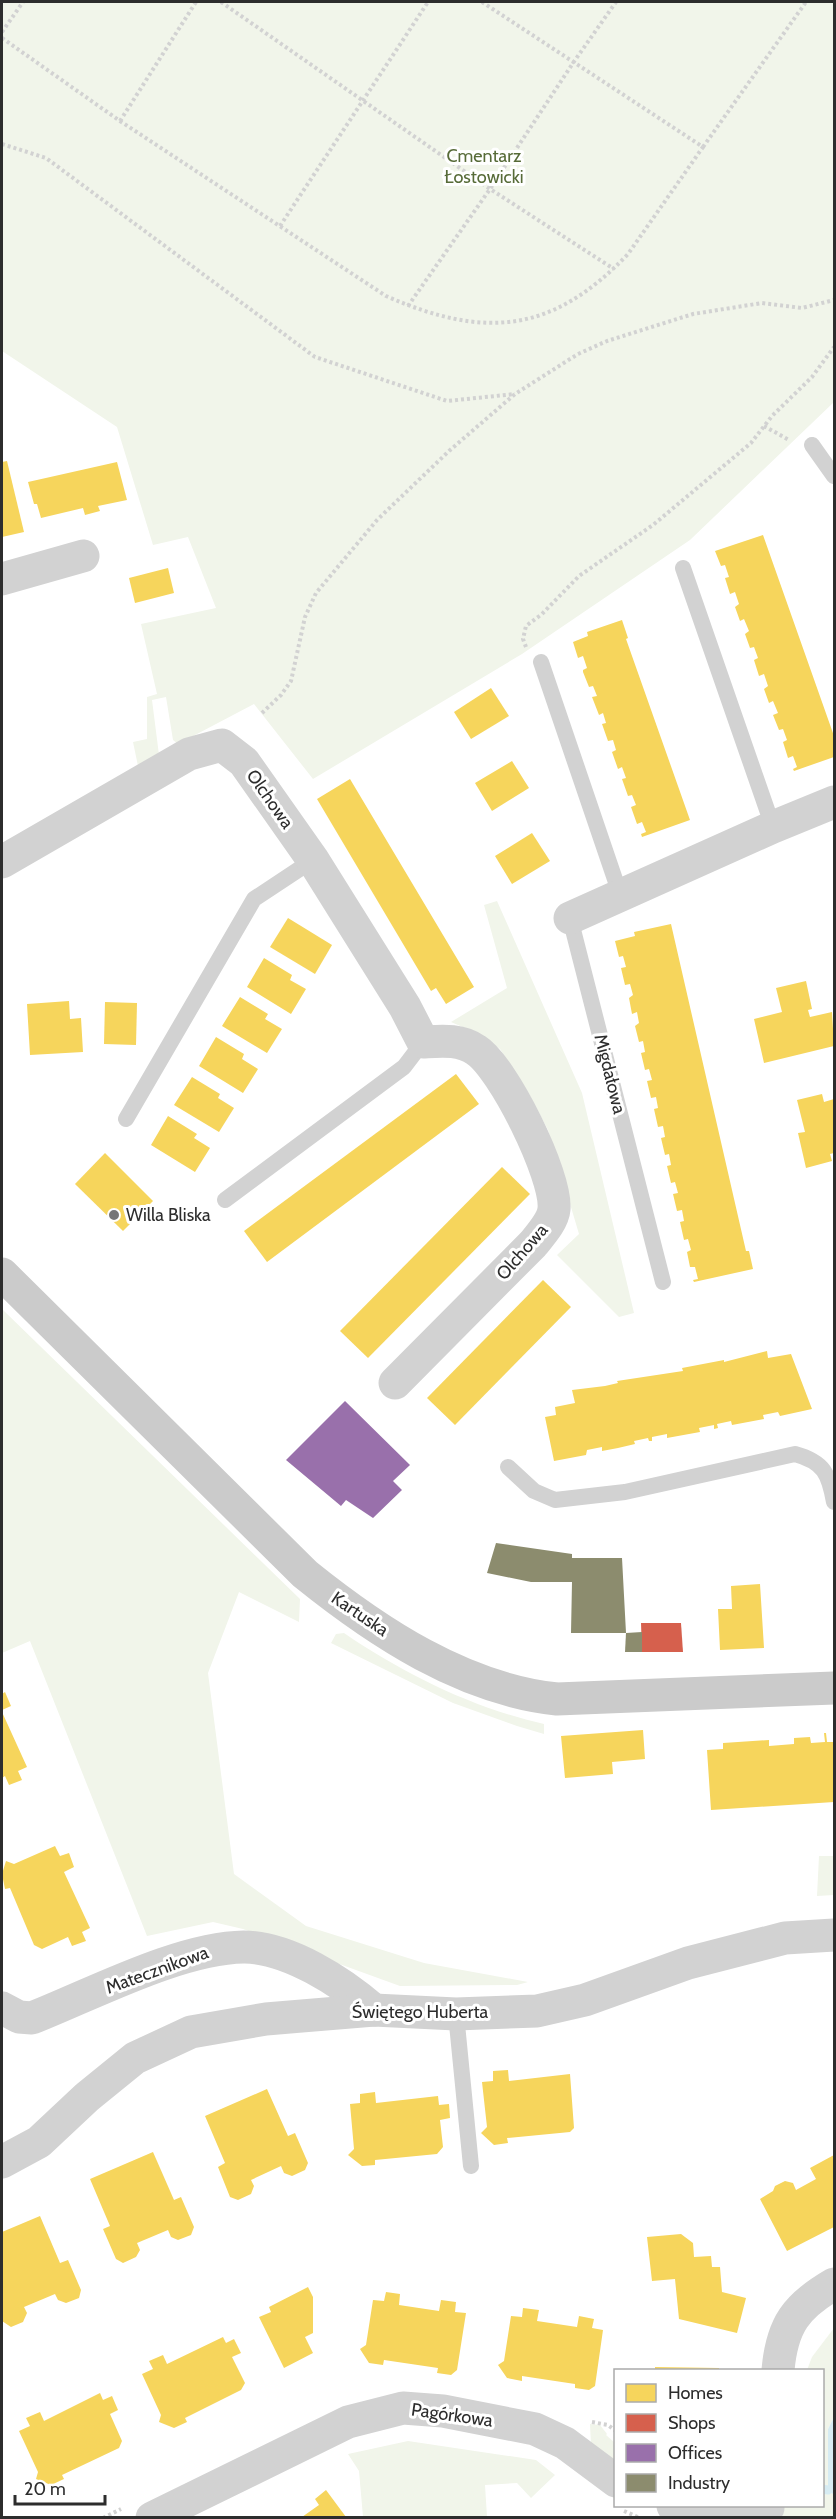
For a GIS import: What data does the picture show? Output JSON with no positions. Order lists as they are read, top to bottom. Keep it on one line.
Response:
{"streets":{"street":["Olchowa","Migdałowa","Kartuska","Matecznikowa","Świętego Huberta","Pagórkowa"]},"crossings":[["Matecznikowa","Świętego Huberta"]],"parks":["Cmentarz Łostowicki"],"places":["Willa Bliska"],"legend":["Homes","Shops","Offices","Industry"],"scale_bar":"20 m"}
